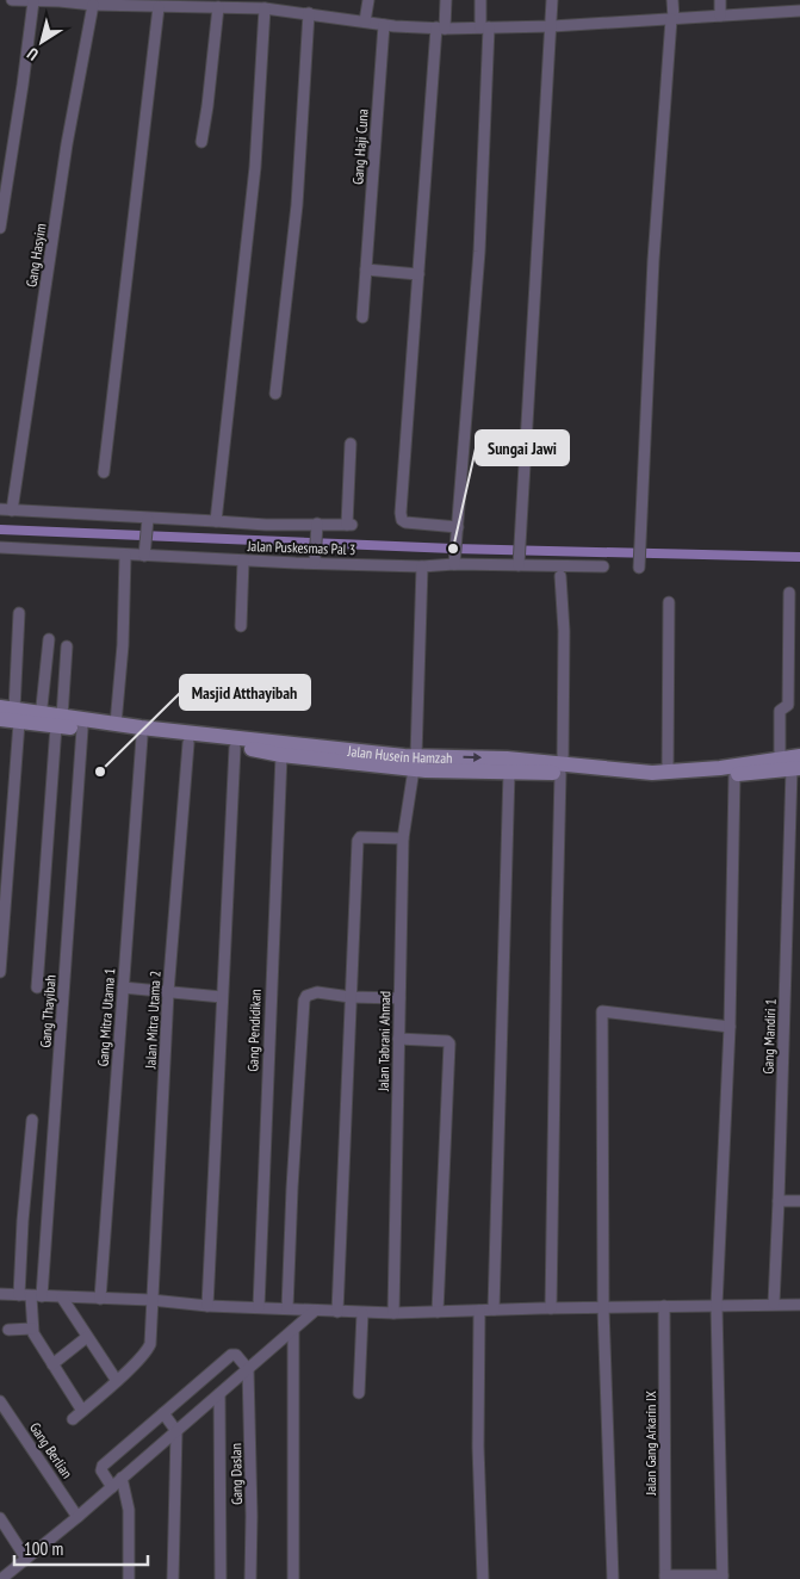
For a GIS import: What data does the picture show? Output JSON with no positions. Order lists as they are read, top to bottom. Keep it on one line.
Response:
{"streets":{"street":["Gang Haji Cuna","Gang Hasyim","Jalan Puskesmas Pal 3","Jalan Husein Hamzah","Gang Thayibah","Gang Mitra Utama 1","Jalan Mitra Utama 2","Gang Pendidikan","Gang Mandiri 1","Jalan Tabrani Ahmad","Jalan Gang Arkarin IX","Gang Berlian","Gang Daslan"]},"crossings":[["Jalan Puskesmas Pal 3","Jalan Tabrani Ahmad"],["Jalan Husein Hamzah","Gang Thayibah"],["Jalan Husein Hamzah","Gang Mitra Utama 1"],["Jalan Husein Hamzah","Jalan Mitra Utama 2"],["Jalan Husein Hamzah","Gang Pendidikan"],["Jalan Husein Hamzah","Gang Mandiri 1"],["Jalan Husein Hamzah","Jalan Tabrani Ahmad"]],"places":["Sungai Jawi","Masjid Atthayibah"],"scale_bar":"100 m","north":"bottom left"}
